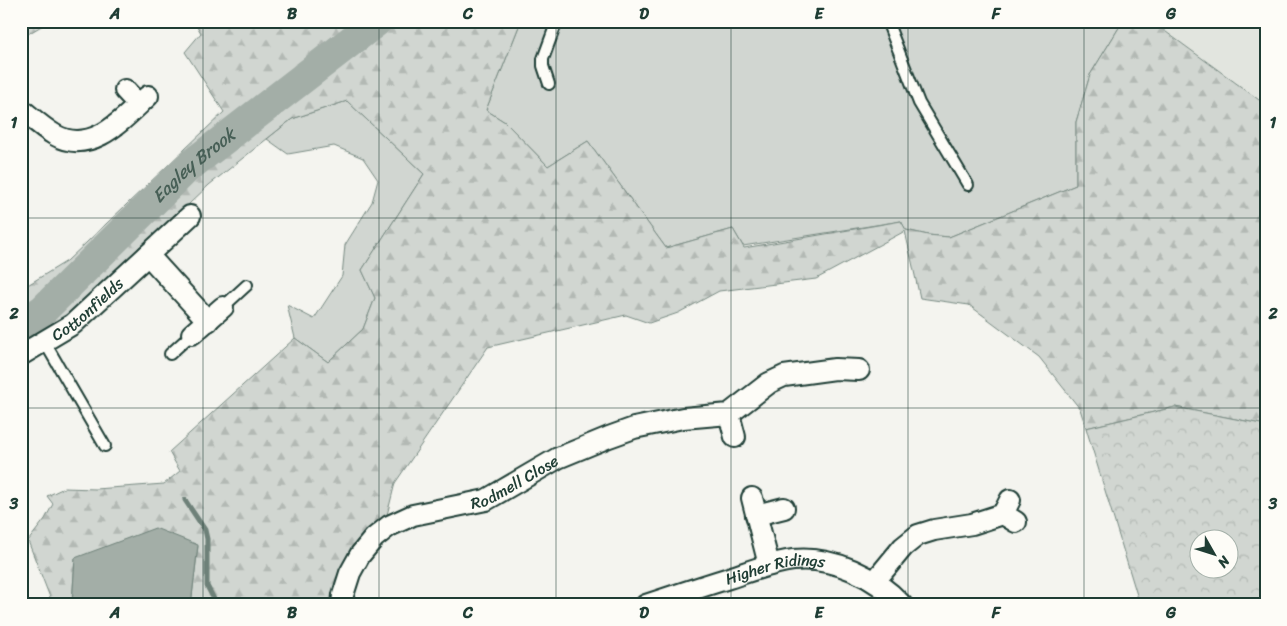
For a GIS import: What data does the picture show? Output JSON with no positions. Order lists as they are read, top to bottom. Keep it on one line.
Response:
{"streets":{"street":["Cottonfields","Rodmell Close","Higher Ridings"]},"water":["Eagley Brook"],"north":"bottom right","grid":{"columns":["A","B","C","D","E","F","G"],"rows":["1","2","3"]}}
